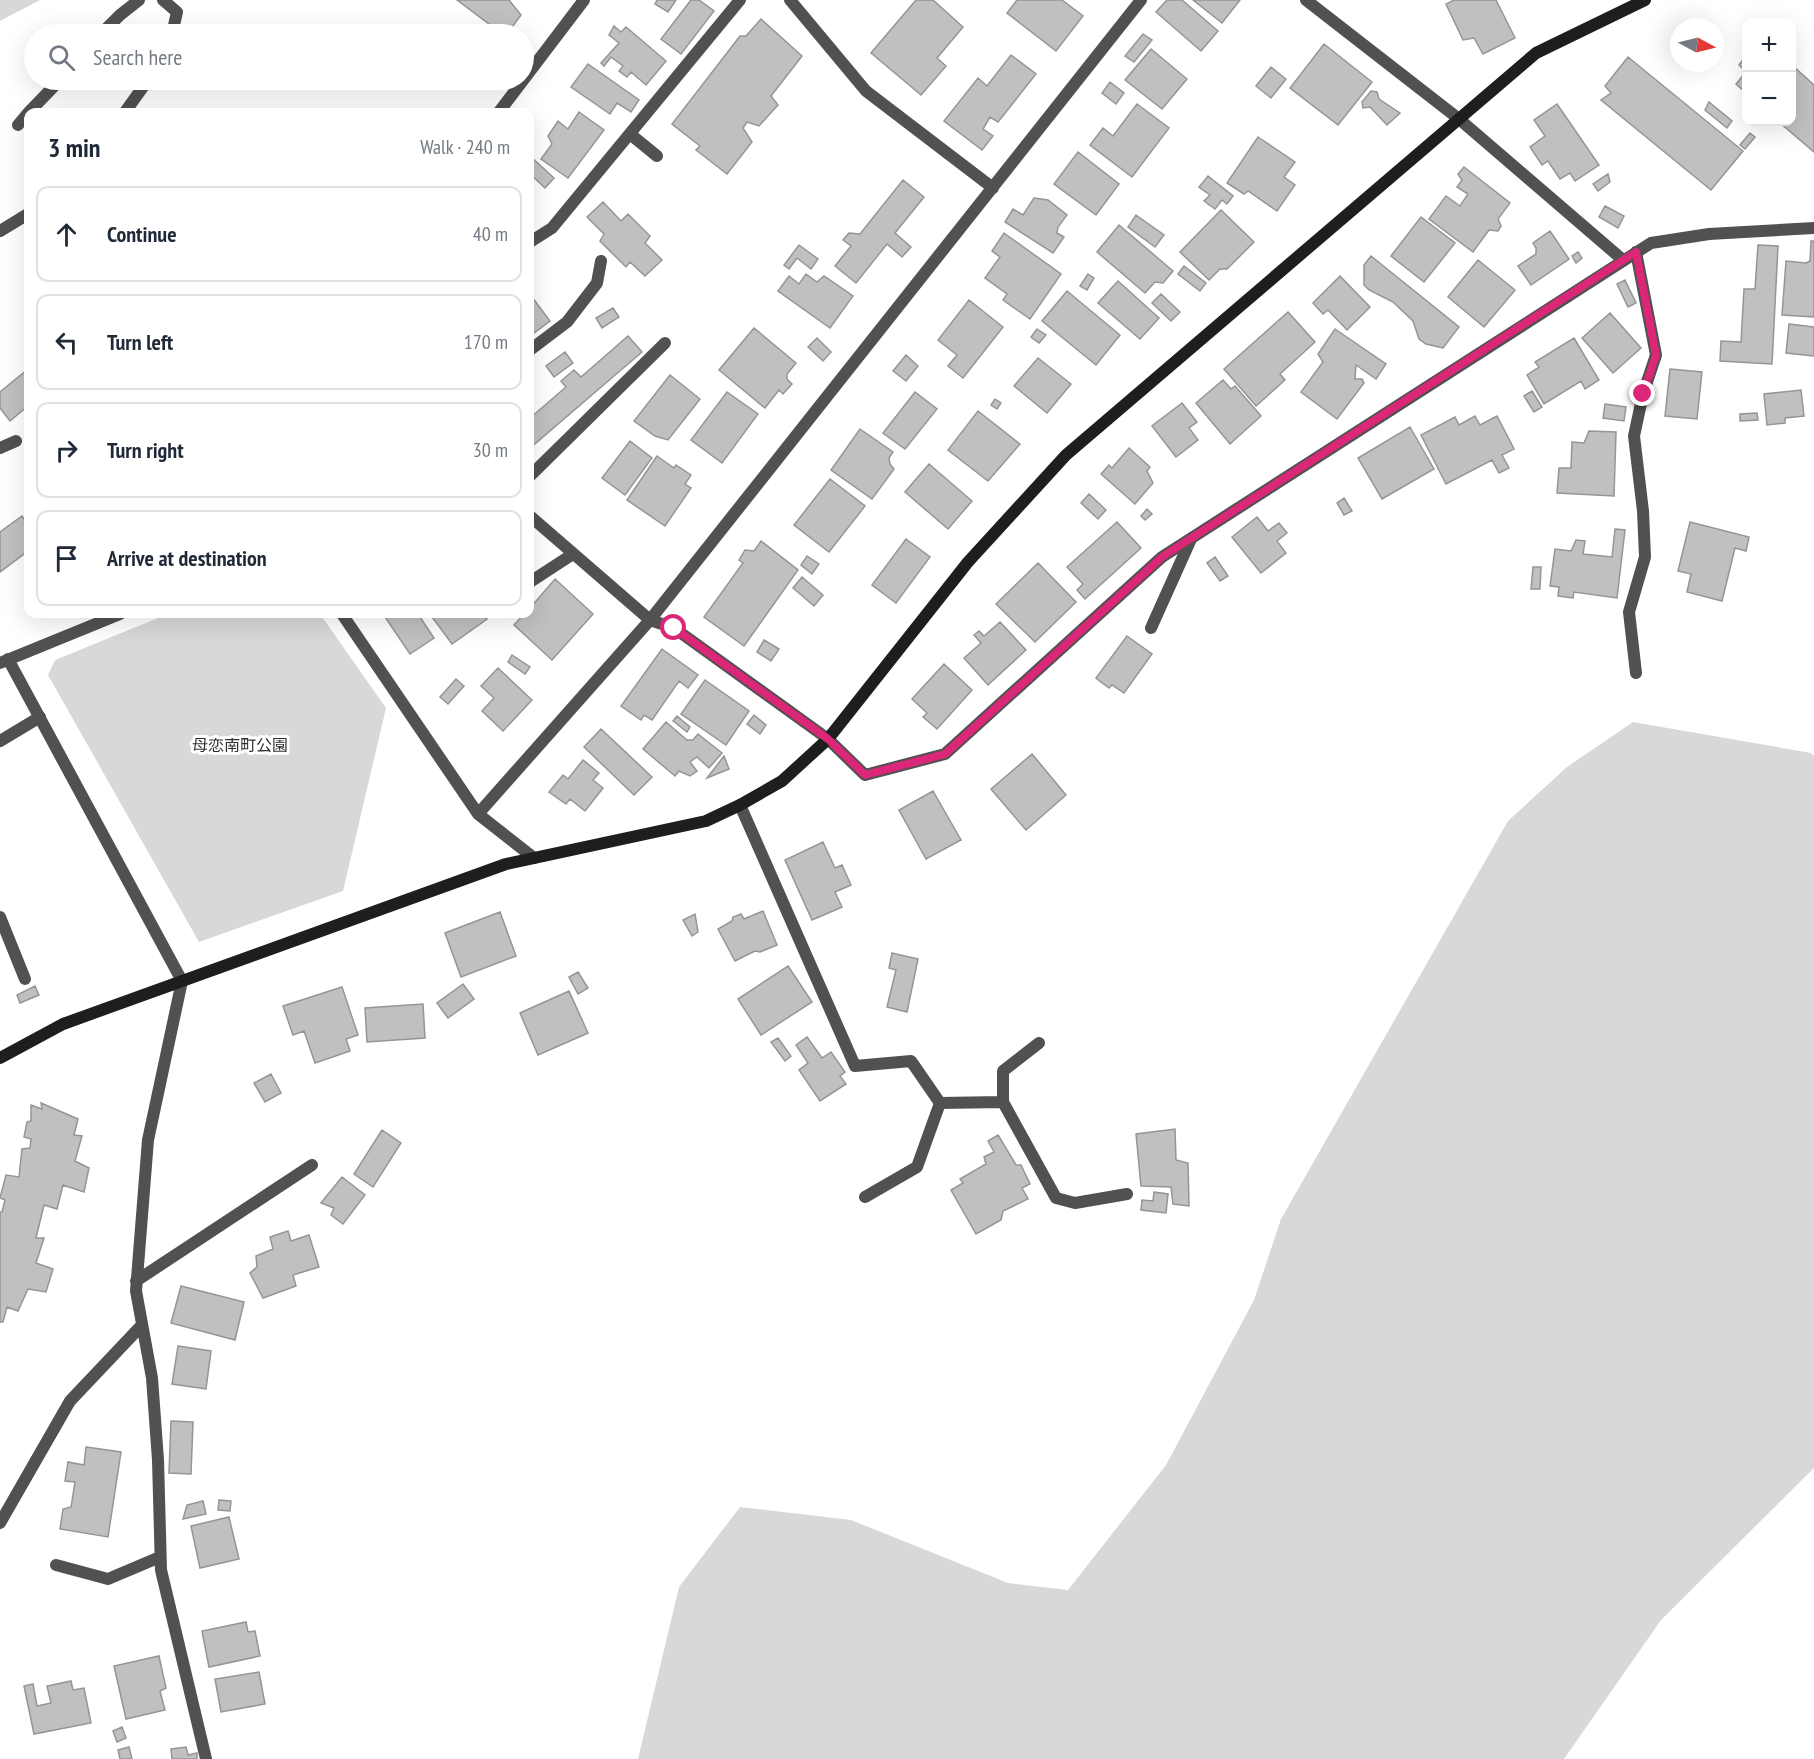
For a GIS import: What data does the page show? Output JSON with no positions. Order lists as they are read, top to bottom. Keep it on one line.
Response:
{"parks":["母恋南町公園"],"north":"right","page":{"map_buttons":["+","−"],"search":"Search here","heading":["3 min","Walk · 240 m"],"list":[["Continue","40 m"],["Turn left","170 m"],["Turn right","30 m"],"Arrive at destination"]}}
